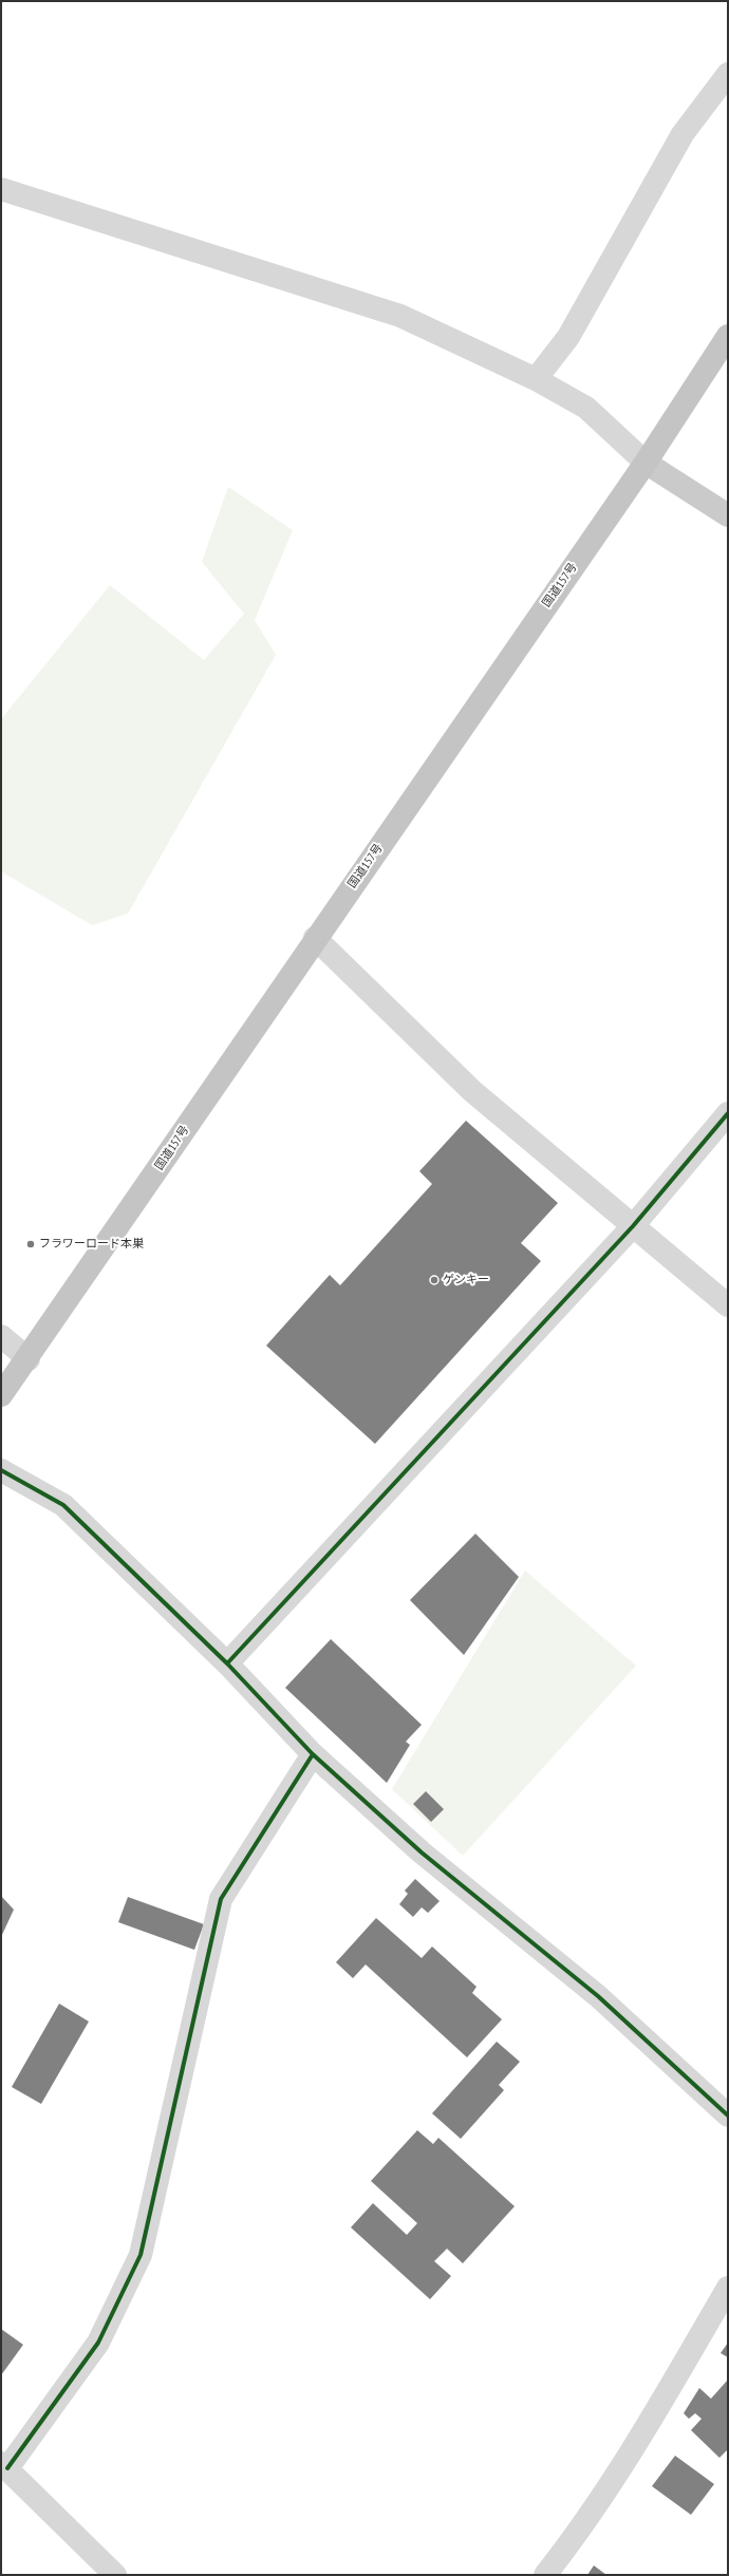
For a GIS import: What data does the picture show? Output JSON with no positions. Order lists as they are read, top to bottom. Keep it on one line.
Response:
{"streets":{"highway":["国道157号"]},"places":["フラワーロード本巣","ゲンキー"]}
